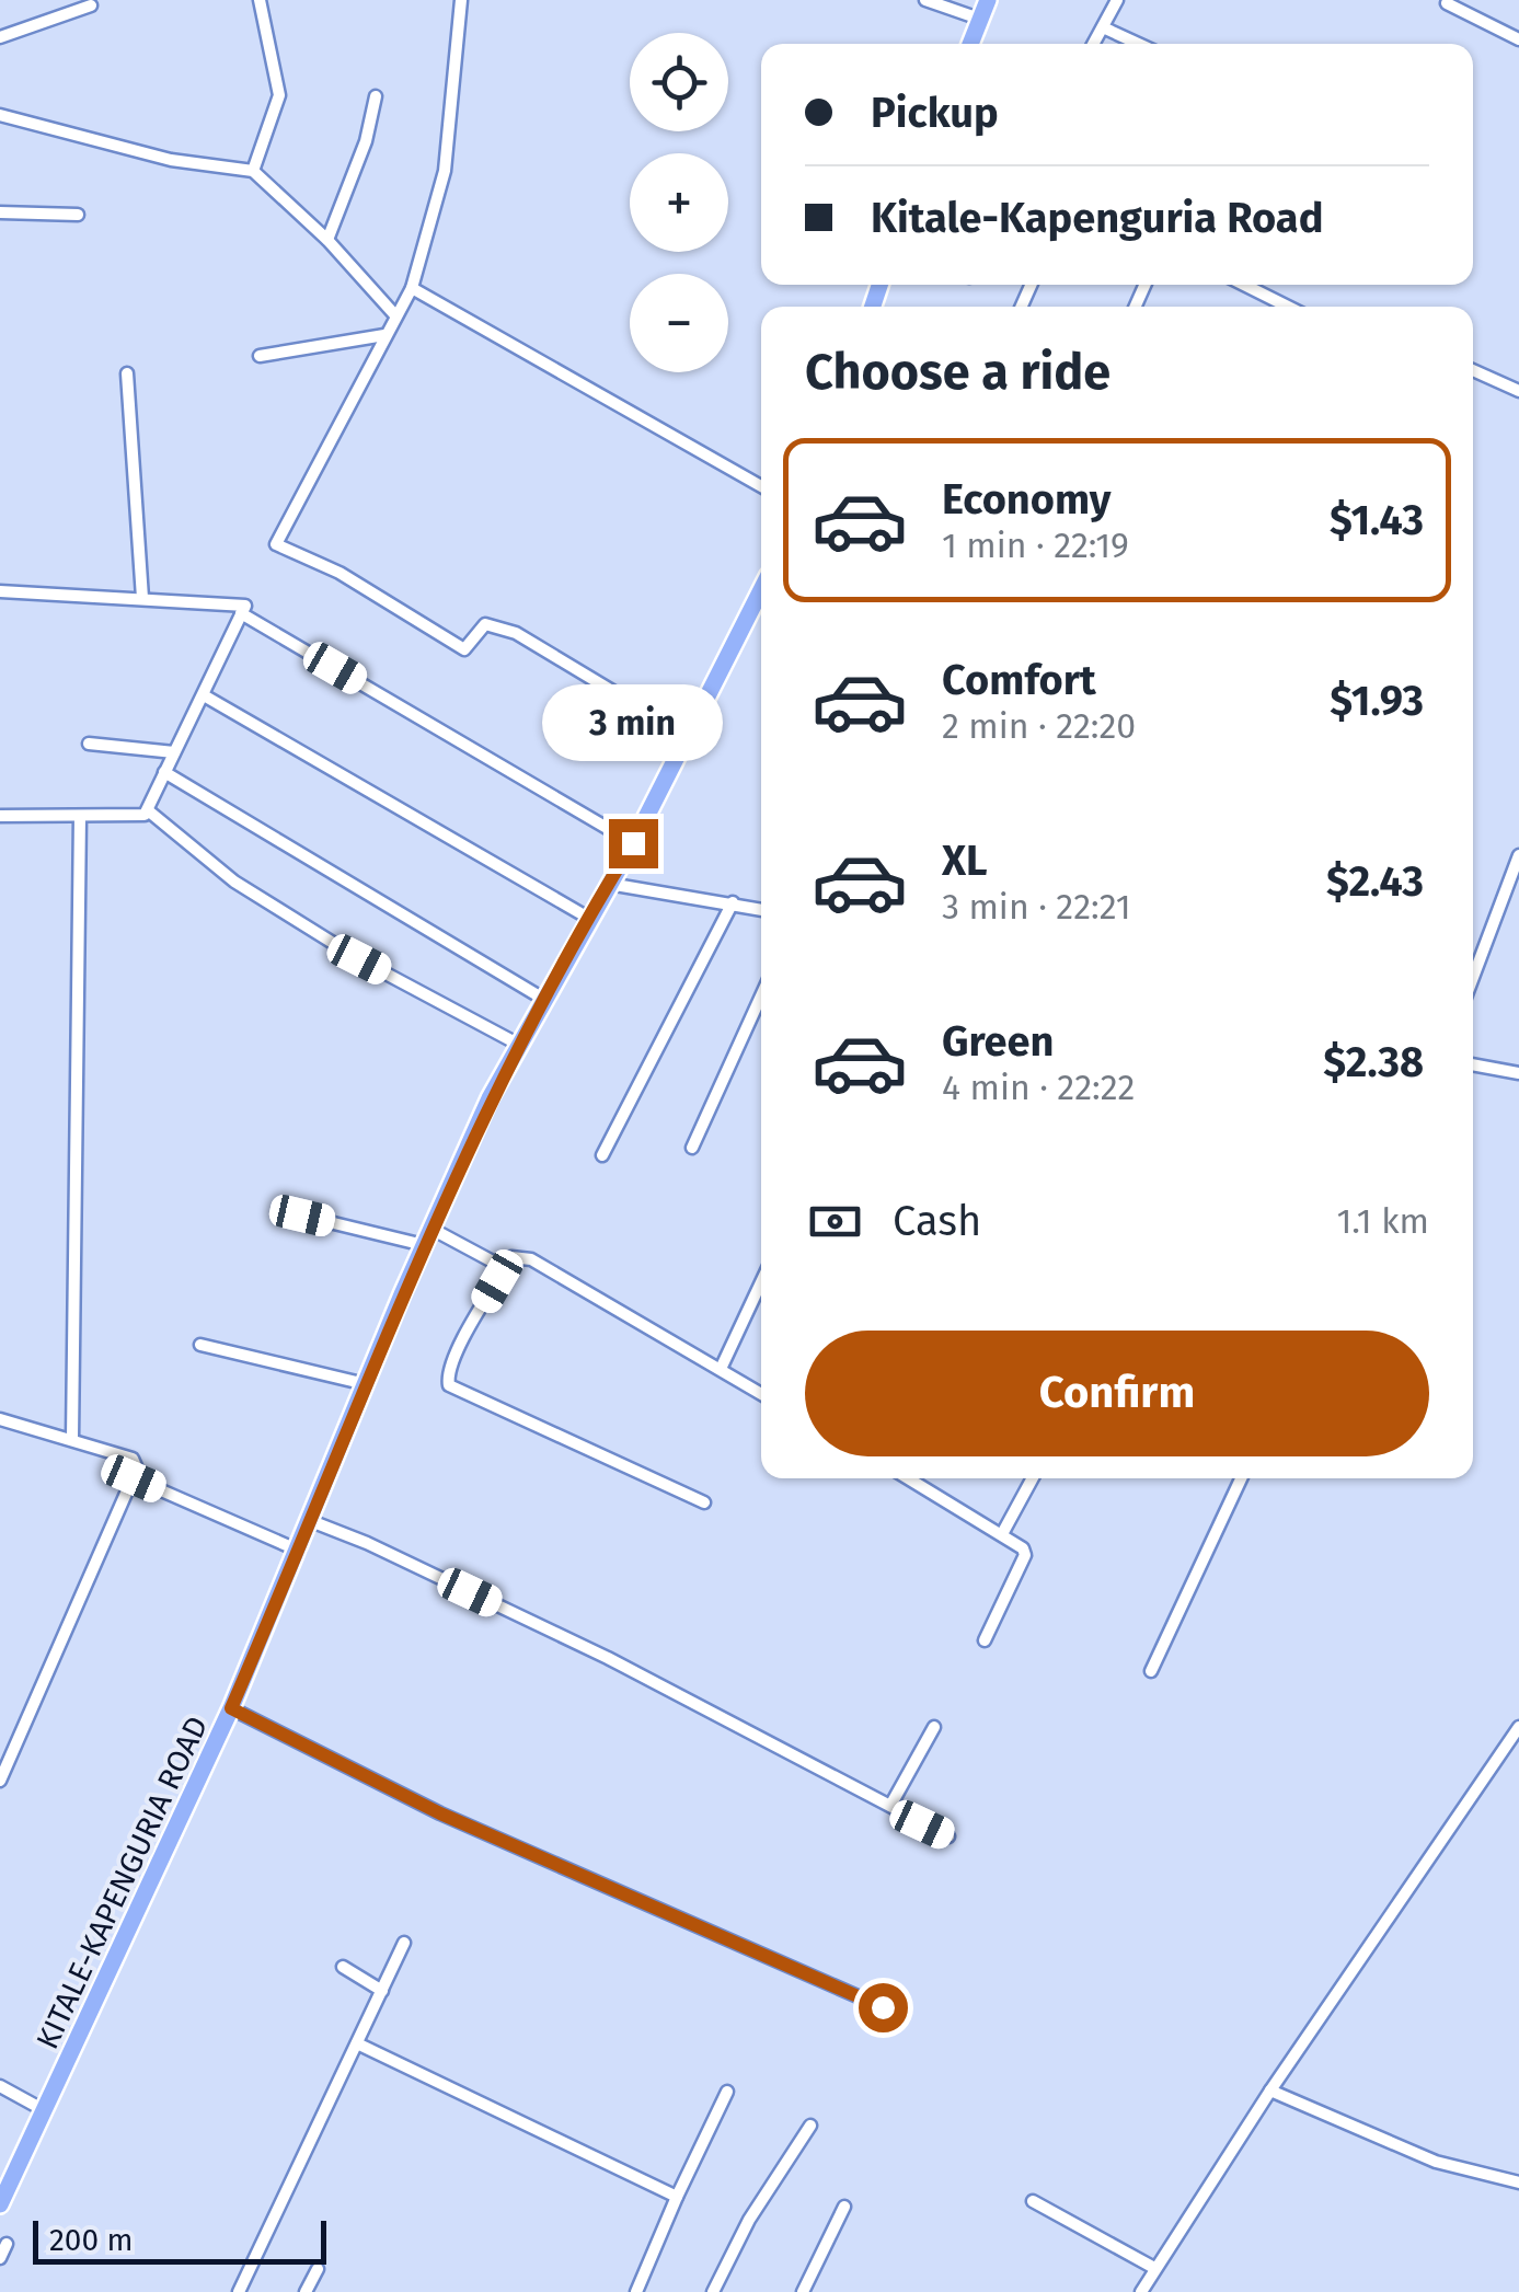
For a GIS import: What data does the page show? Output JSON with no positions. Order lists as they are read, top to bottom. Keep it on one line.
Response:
{"streets":{"highway":["KITALE-KAPENGURIA ROAD"]},"scale_bar":"200 m","page":{"map_buttons":["+","−"],"banner":["Pickup","Kitale-Kapenguria Road"],"heading":"Choose a ride","list":[{"name":"Economy","note":"1 min · 22:19","value":"$1.43"},{"name":"Comfort","note":"2 min · 22:20","value":"$1.93"},{"name":"XL","note":"3 min · 22:21","value":"$2.43"},{"name":"Green","note":"4 min · 22:22","value":"$2.38"}],"bubble":"3 min","pay":["Cash","1.1 km"],"buttons":"Confirm","scale":"200 m"}}
